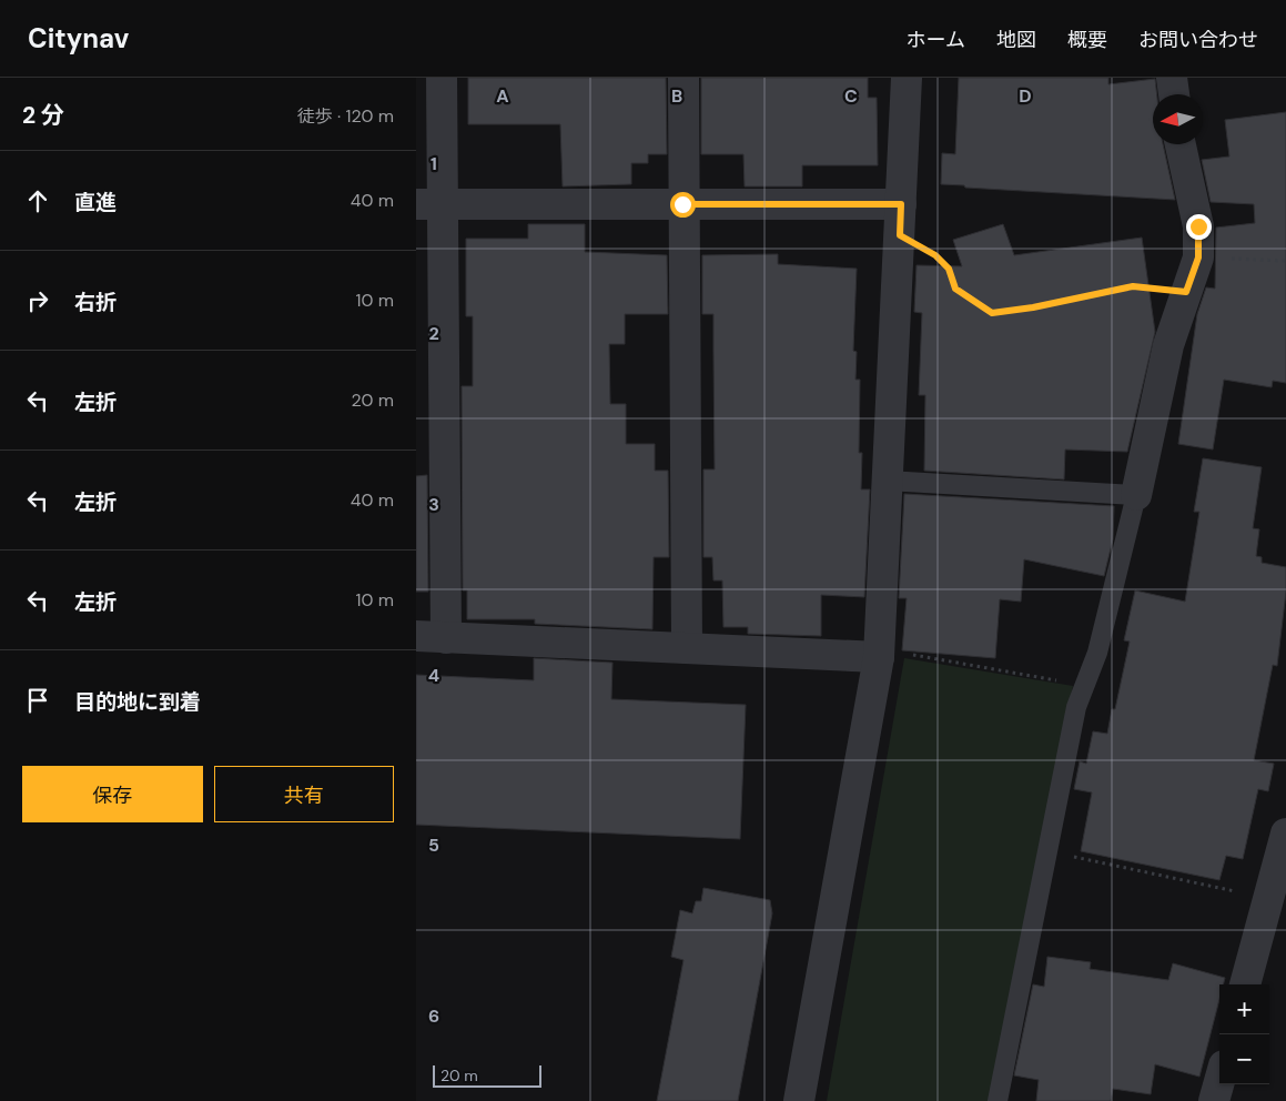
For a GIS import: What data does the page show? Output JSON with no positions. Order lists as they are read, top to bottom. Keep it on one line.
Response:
{"scale_bar":"20 m","north":"left","page":{"header":"Citynav","nav":["ホーム","地図","概要","お問い合わせ"],"heading":["2 分","徒歩 · 120 m"],"list":[["直進","40 m"],["右折","10 m"],["左折","20 m"],["左折","40 m"],["左折","10 m"],"目的地に到着"],"buttons":["保存","共有"],"map_buttons":["+","−"],"scale":"20 m"},"grid":{"columns":["A","B","C","D"],"rows":["1","2","3","4","5","6"]}}
